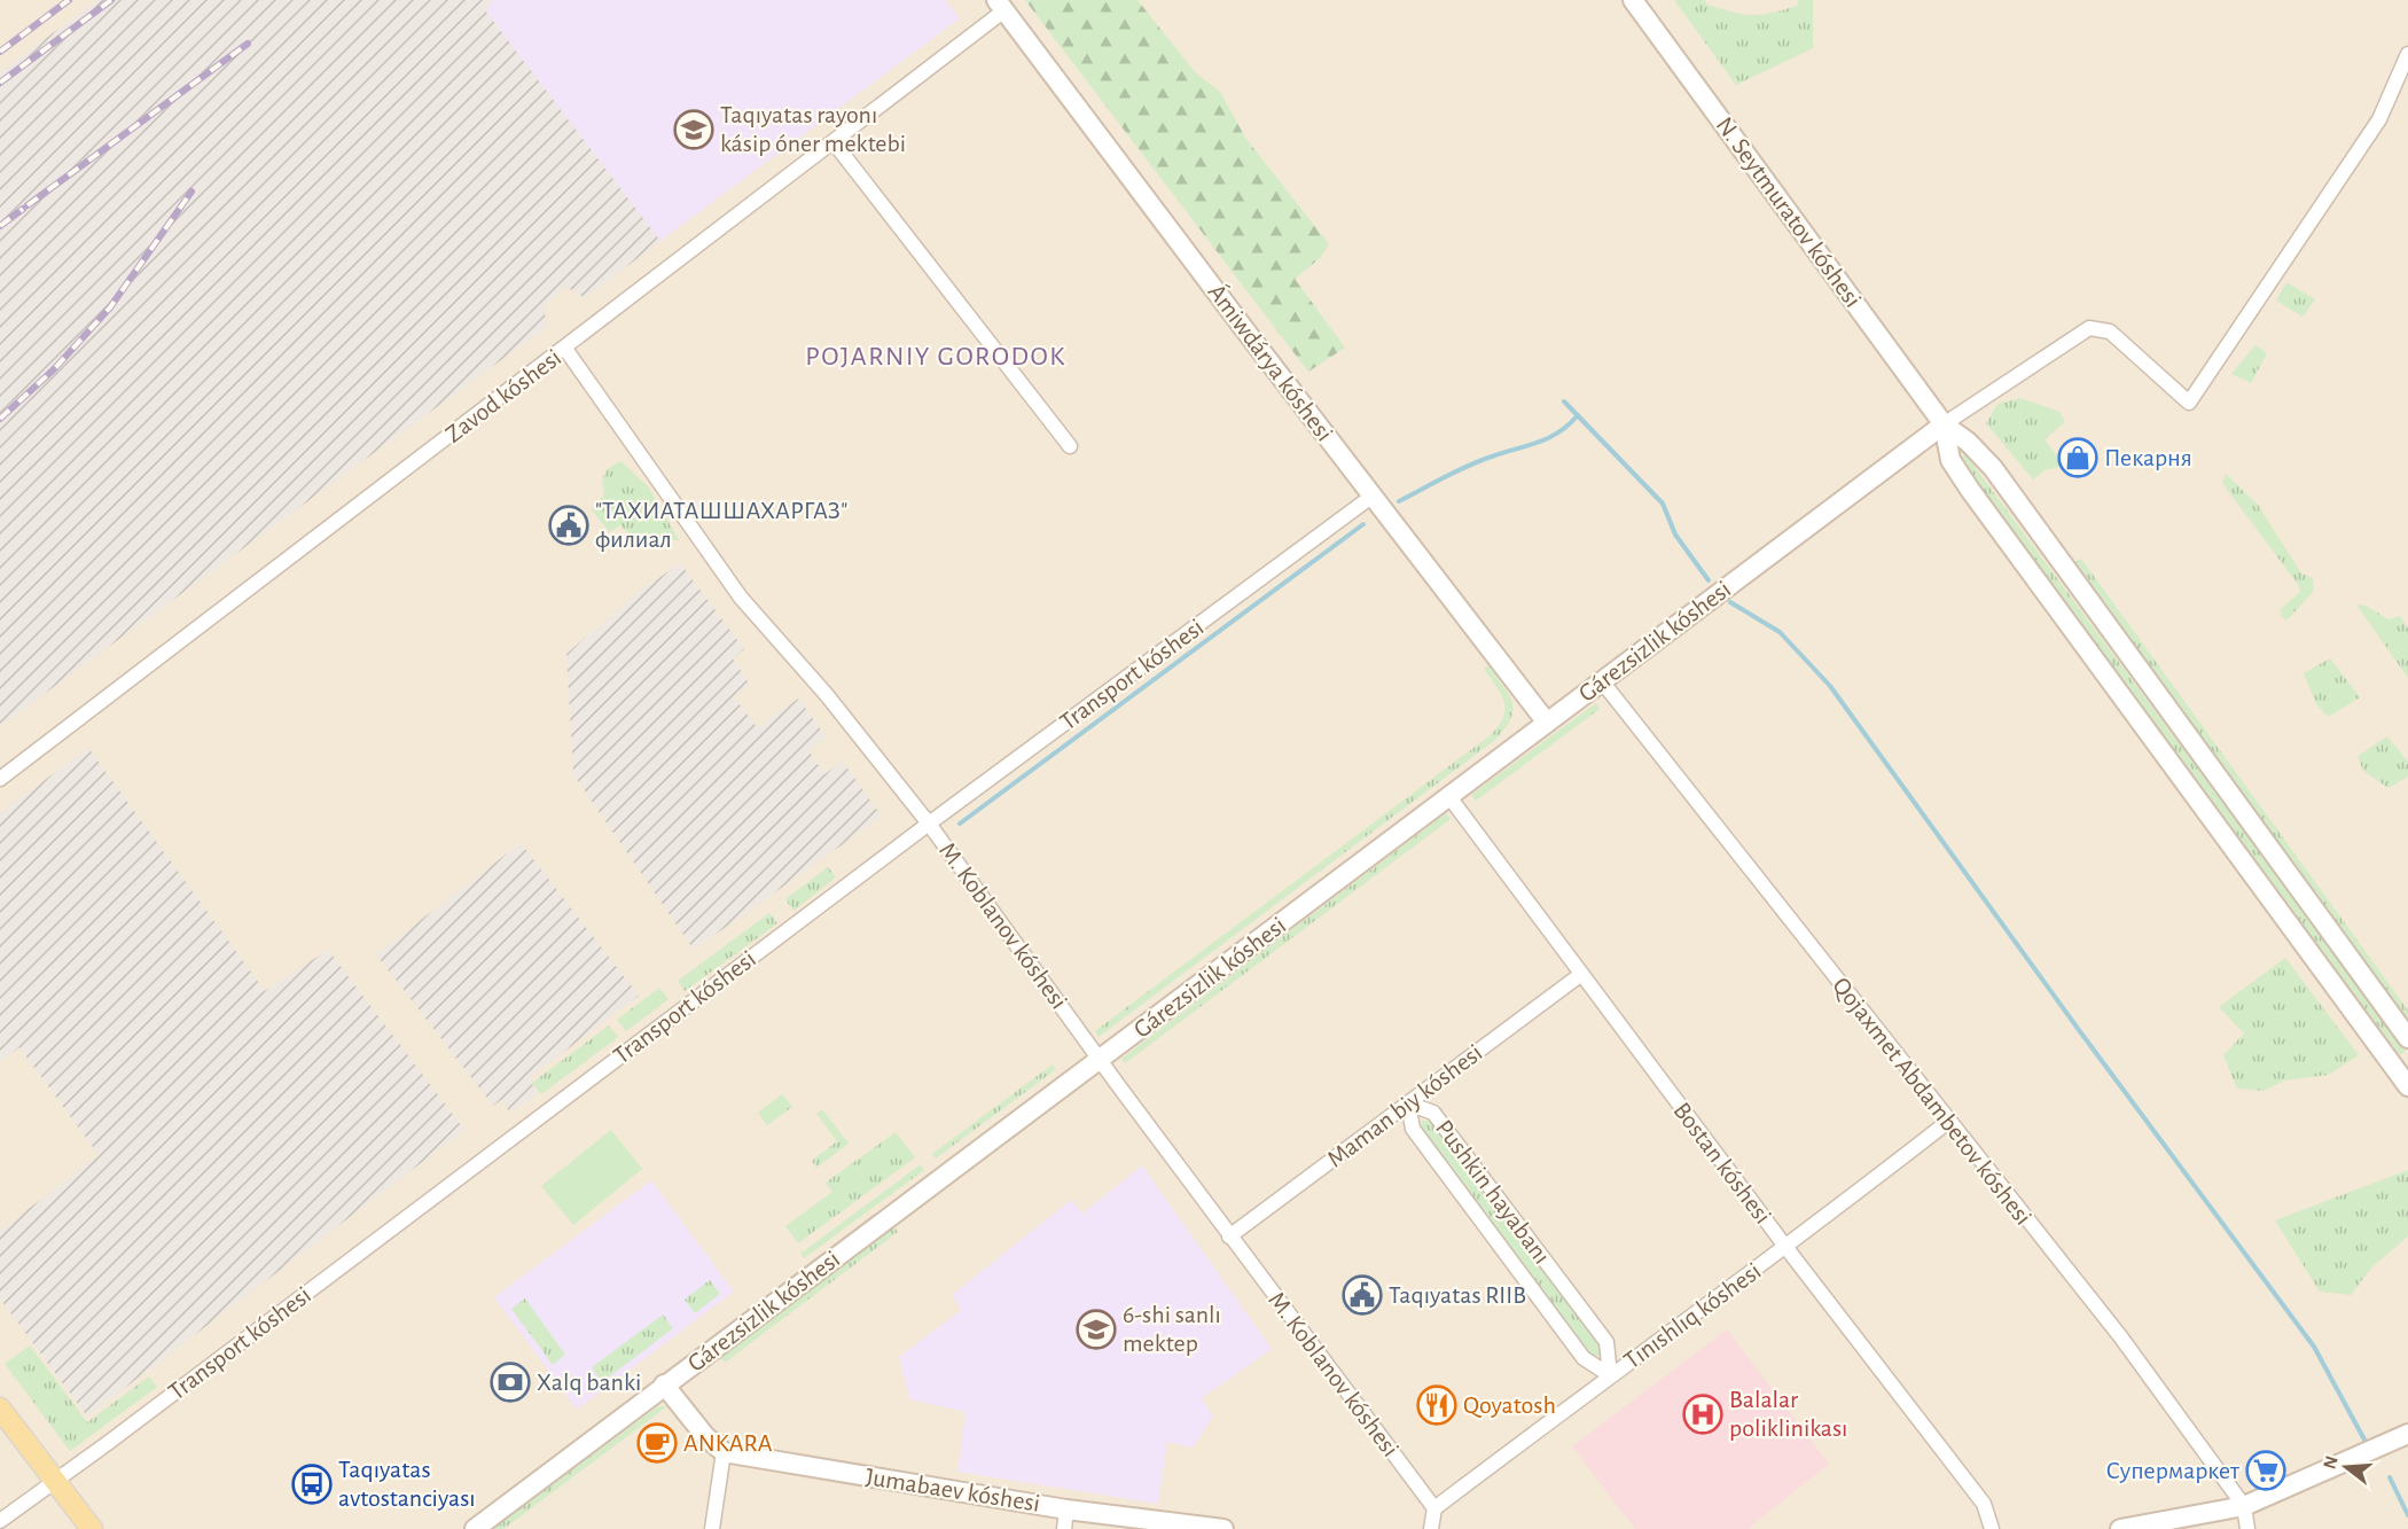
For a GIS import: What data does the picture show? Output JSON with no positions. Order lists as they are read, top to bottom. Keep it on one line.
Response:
{"streets":{"street":["N. Seytmuratov kóshesi","Ámiwdárya kóshesi","Zavod kóshesi","Gárezsizlik kóshesi","Transport kóshesi","M. Koblanov kóshesi","Qojaxmet Abdambetov kóshesi","Maman biy kóshesi","Bostan kóshesi","Pushkin hayabanı","Tınıshlıq kóshesi","Jumabaev kóshesi"]},"crossings":[["N. Seytmuratov kóshesi","Gárezsizlik kóshesi"],["Ámiwdárya kóshesi","Zavod kóshesi"],["Ámiwdárya kóshesi","Gárezsizlik kóshesi"],["Ámiwdárya kóshesi","Transport kóshesi"],["Zavod kóshesi","M. Koblanov kóshesi"],["Gárezsizlik kóshesi","M. Koblanov kóshesi"],["Gárezsizlik kóshesi","Qojaxmet Abdambetov kóshesi"],["Gárezsizlik kóshesi","Bostan kóshesi"],["Transport kóshesi","M. Koblanov kóshesi"],["M. Koblanov kóshesi","Maman biy kóshesi"],["M. Koblanov kóshesi","Tınıshlıq kóshesi"],["Qojaxmet Abdambetov kóshesi","Tınıshlıq kóshesi"],["Maman biy kóshesi","Bostan kóshesi"],["Maman biy kóshesi","Pushkin hayabanı"],["Bostan kóshesi","Tınıshlıq kóshesi"],["Pushkin hayabanı","Tınıshlıq kóshesi"]],"districts":["POJARNIY GORODOK"],"places":{"school or university":["Taqıyatas rayonı kásip óner mektebi","6-shi sanlı mektep"],"shop":["Пекарня"],"public building":["\"ТАХИАТАШШАХАРГАЗ\" филиал","Taqıyatas RIIB"],"bank":["Xalq banki"],"restaurant":["Qoyatosh"],"hospital":["Balalar poliklinikası"],"cafe":["ANKARA"],"supermarket":["Супермаркет"],"bus stop":["Taqıyatas avtostanciyası"]},"north":"left"}
